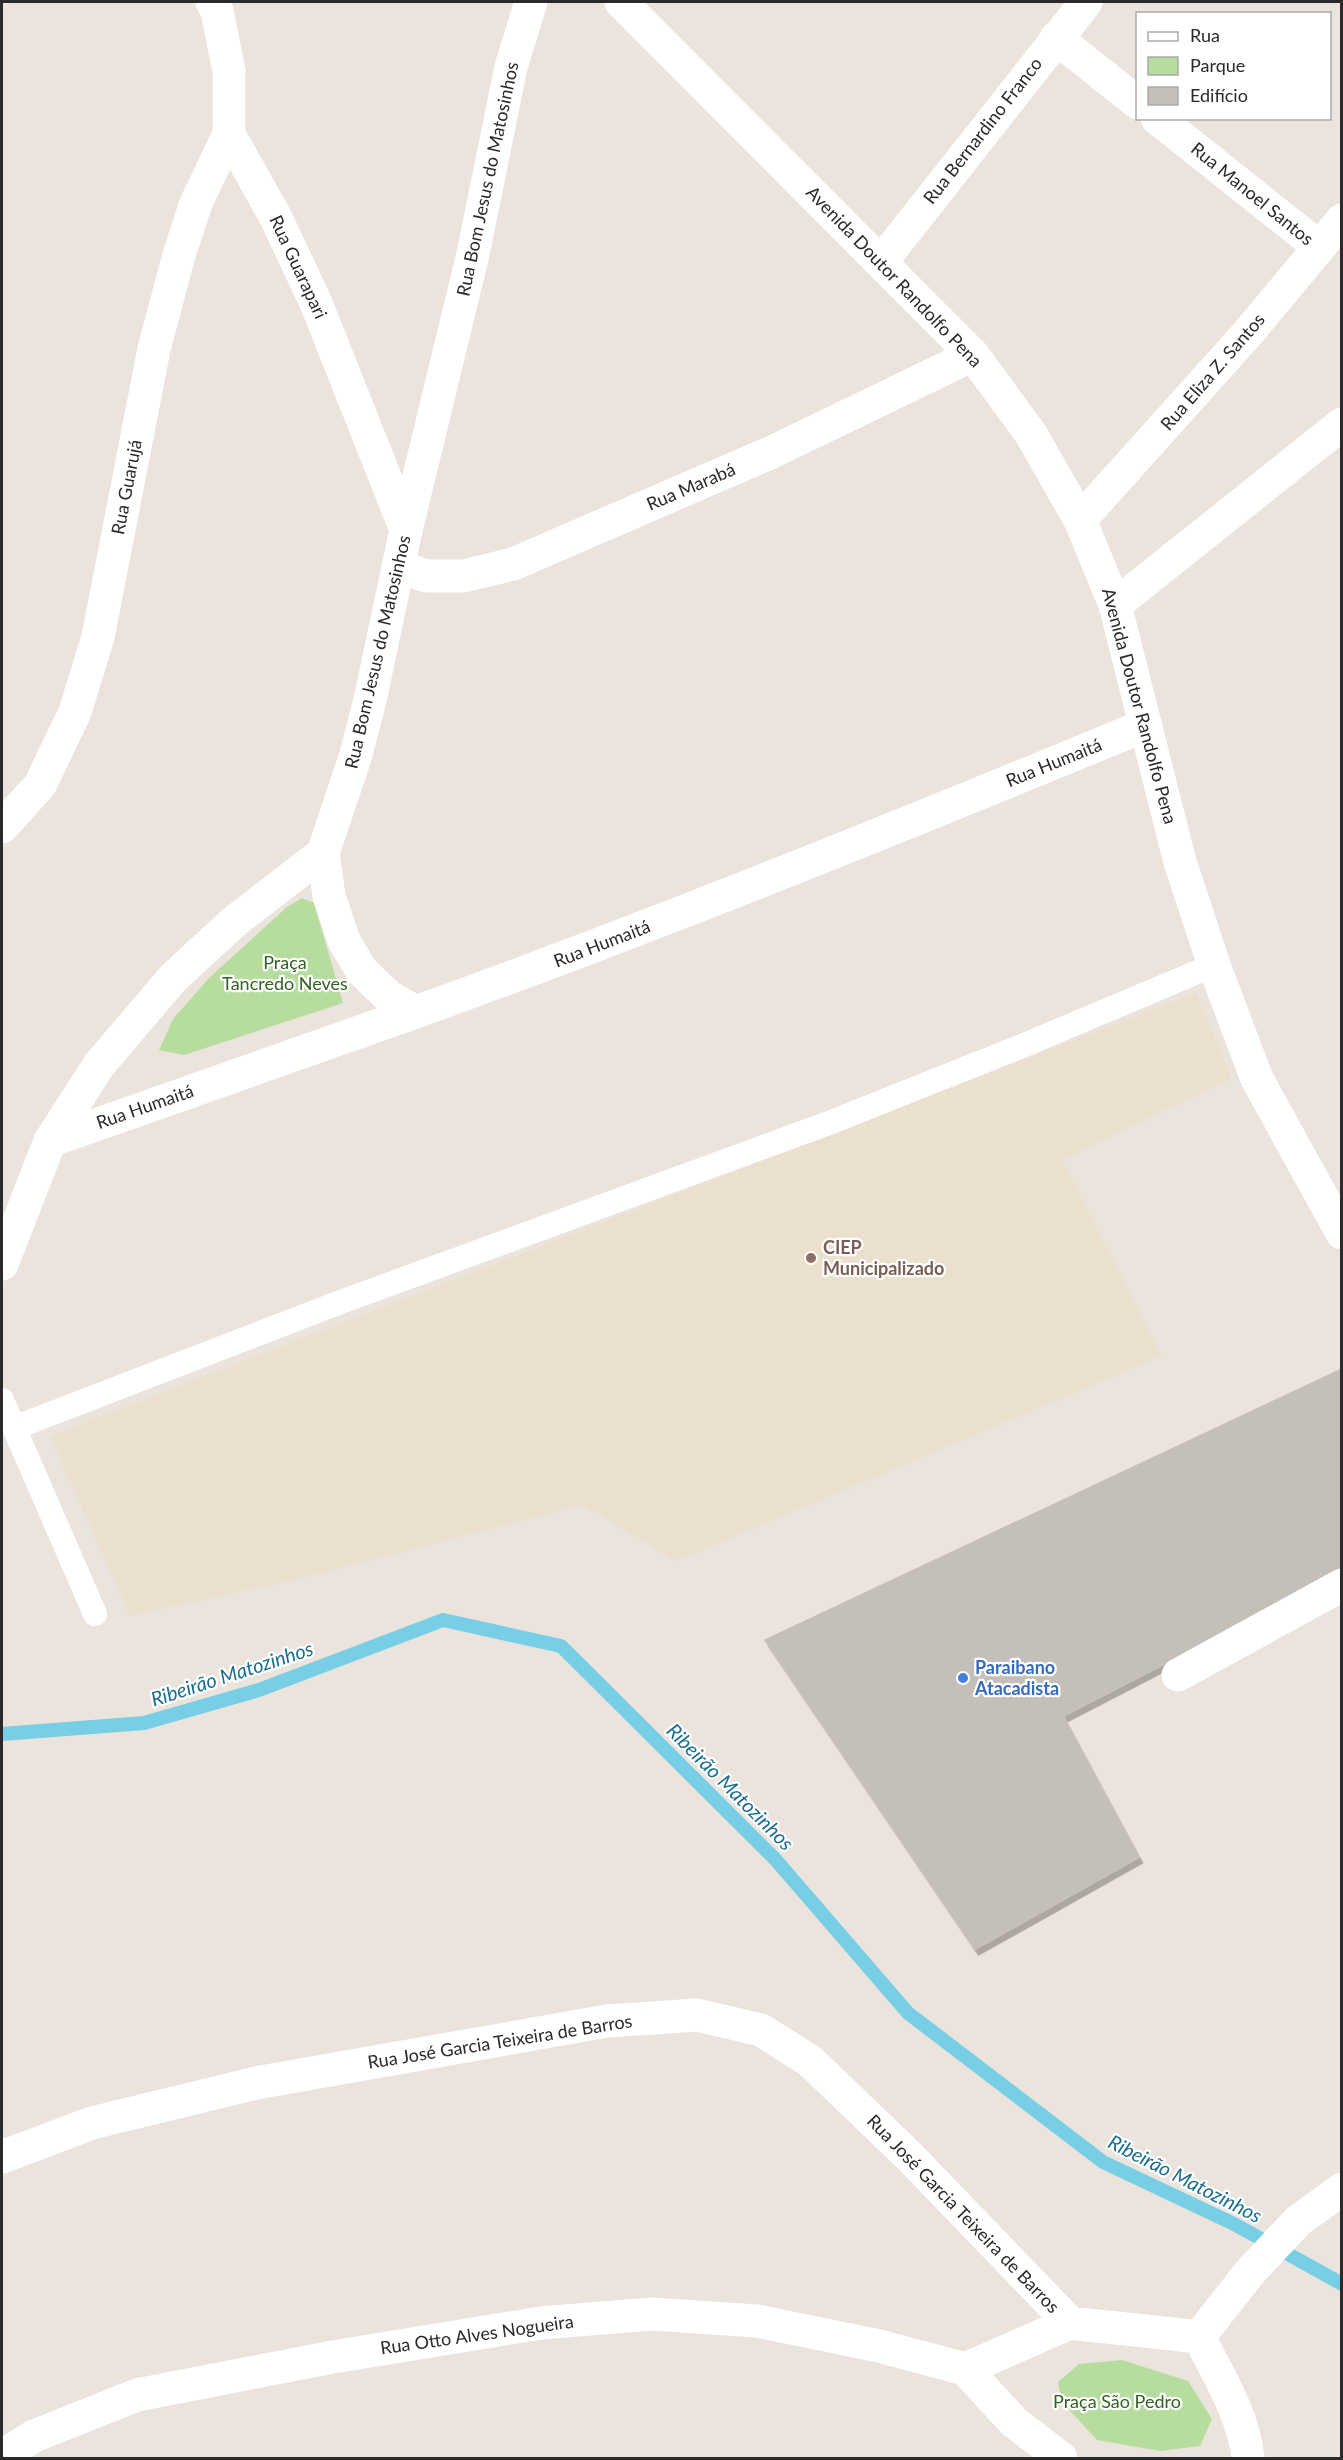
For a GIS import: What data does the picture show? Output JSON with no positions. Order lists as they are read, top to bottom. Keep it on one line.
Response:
{"streets":{"street":["Rua Bernardino Franco","Rua Bom Jesus do Matosinhos","Rua Manoel Santos","Rua Guarapari","Avenida Doutor Randolfo Pena","Rua Eliza Z. Santos","Rua Guarujá","Rua Marabá","Rua Humaitá","Rua José Garcia Teixeira de Barros","Rua Otto Alves Nogueira"]},"crossings":[["Rua Bernardino Franco","Avenida Doutor Randolfo Pena"],["Rua Bom Jesus do Matosinhos","Rua Guarapari"],["Rua Bom Jesus do Matosinhos","Rua Marabá"],["Rua Manoel Santos","Rua Eliza Z. Santos"],["Rua Guarapari","Rua Guarujá"],["Avenida Doutor Randolfo Pena","Rua Eliza Z. Santos"],["Avenida Doutor Randolfo Pena","Rua Marabá"],["Avenida Doutor Randolfo Pena","Rua Humaitá"]],"water":["Ribeirão Matozinhos"],"parks":["Praça Tancredo Neves","Praça São Pedro"],"places":["CIEP Municipalizado","Paraibano Atacadista"],"legend":["Rua","Parque","Edifício"]}
